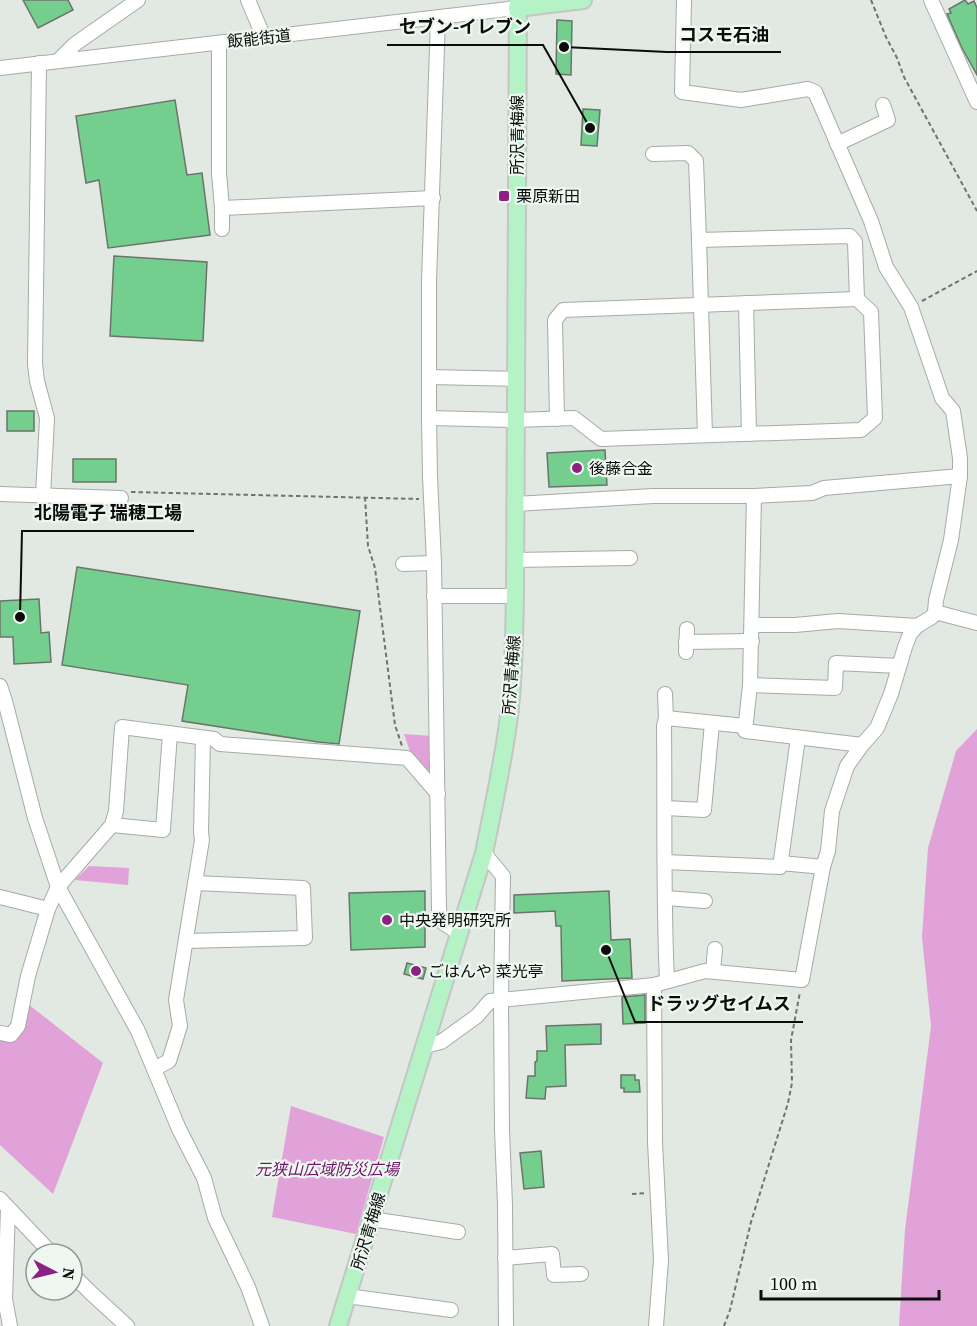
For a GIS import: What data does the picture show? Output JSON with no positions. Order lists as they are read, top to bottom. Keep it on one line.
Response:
{"streets":{"main road":["所沢青梅線"],"street":["飯能街道"]},"crossings":[["飯能街道","所沢青梅線"]],"parks":["元狭山広域防災広場"],"places":{"other":["コスモ石油","セブン-イレブン","後藤合金","北陽電子 瑞穂工場","中央発明研究所","ドラッグセイムス","ごはんや 菜光亭"],"transit":["栗原新田"]},"scale_bar":"100 m","north":"right"}
